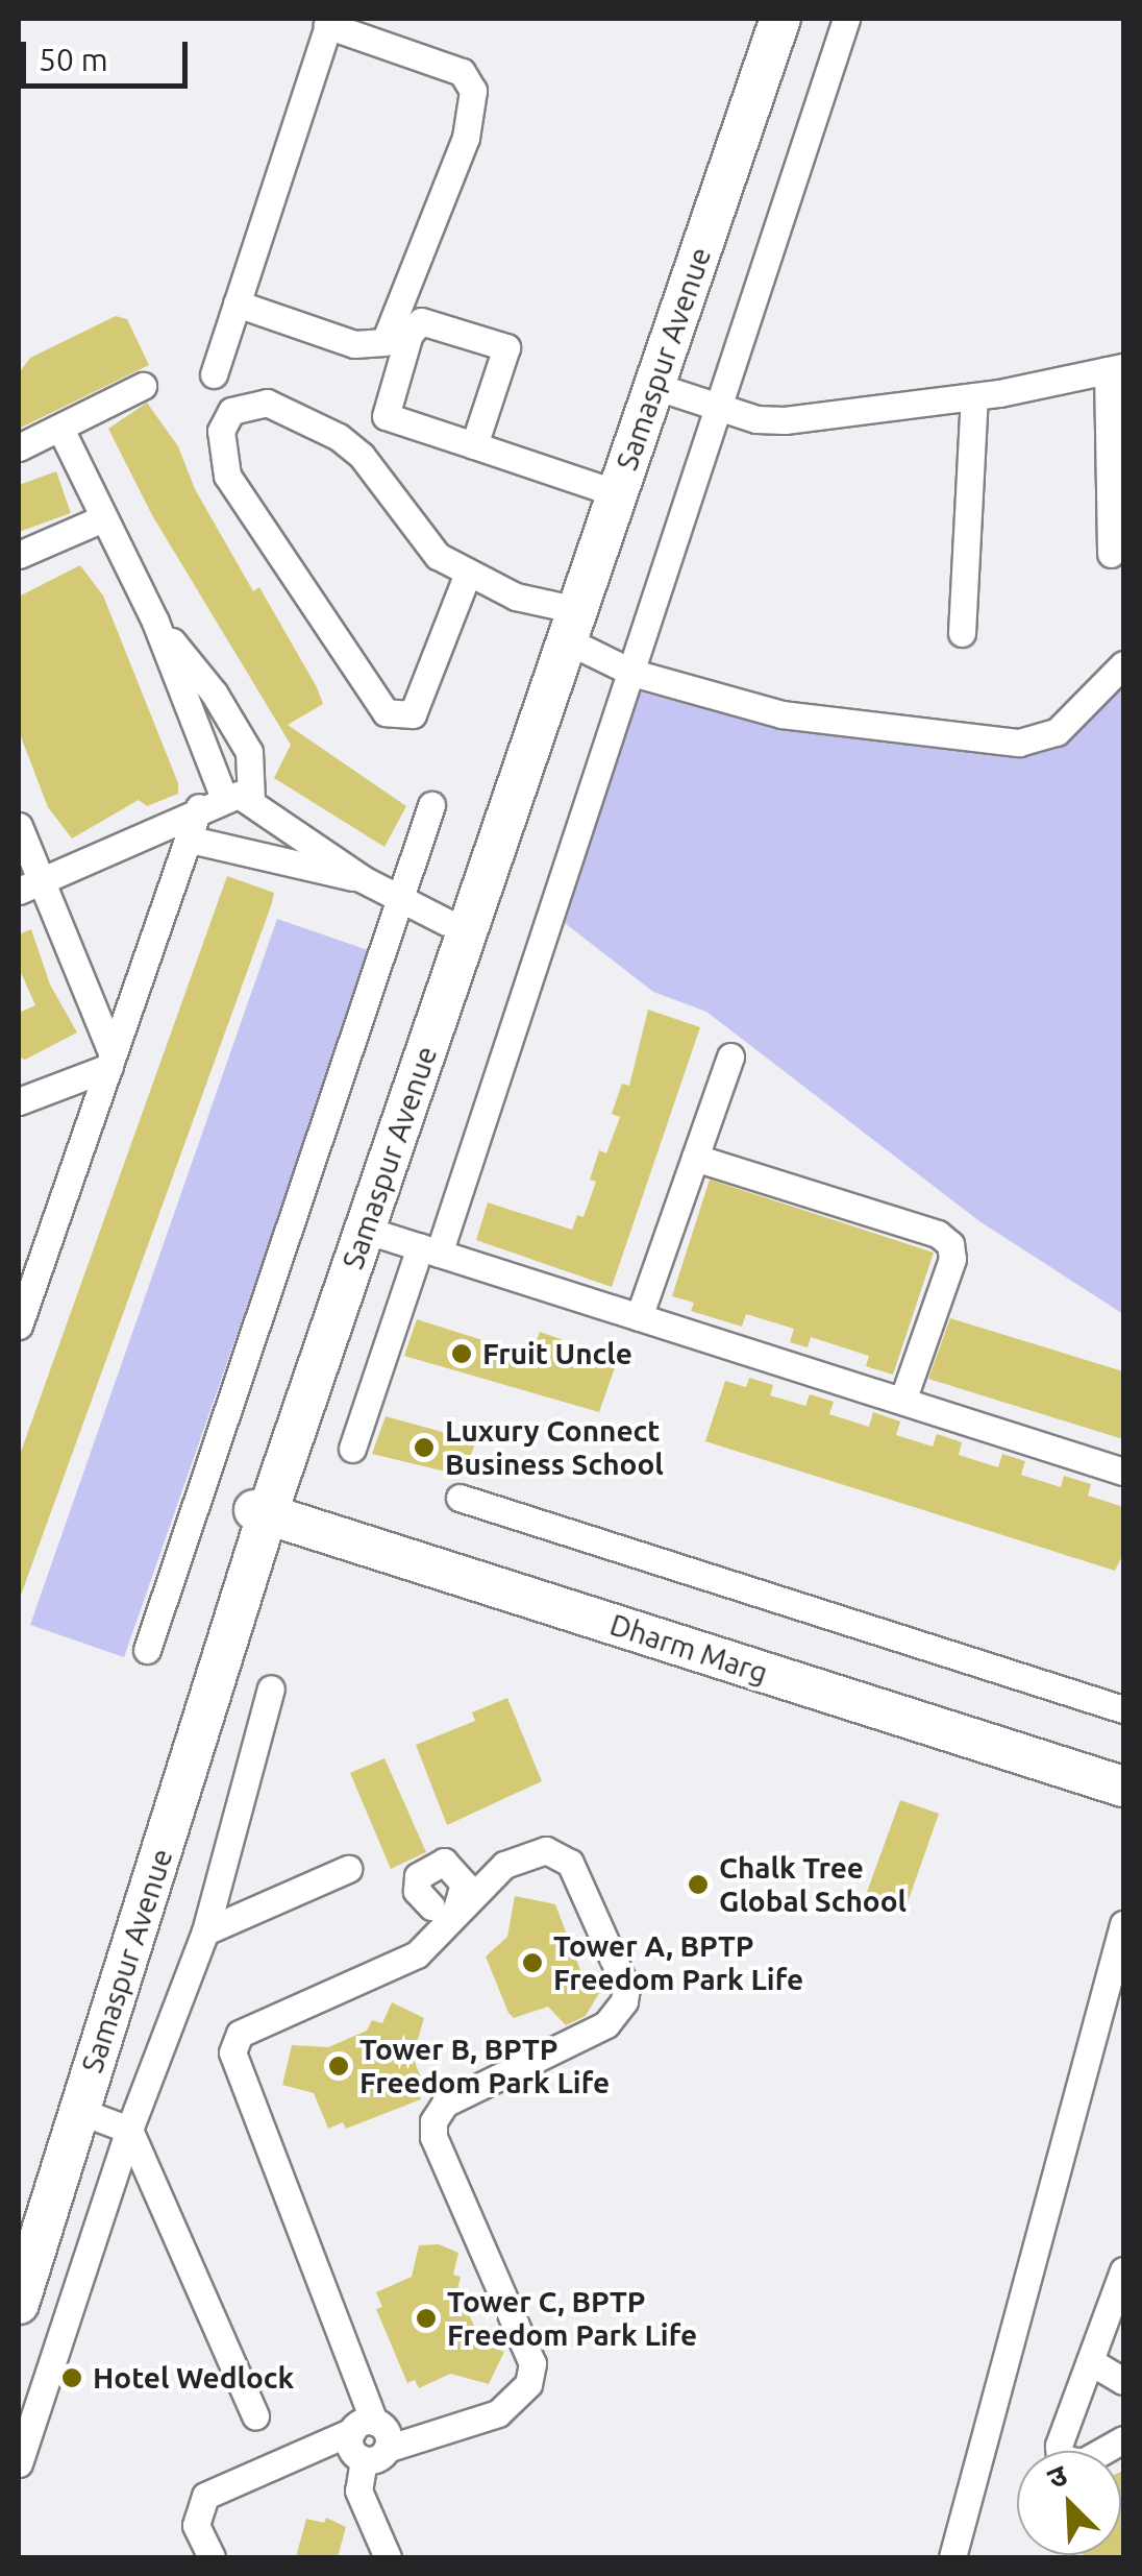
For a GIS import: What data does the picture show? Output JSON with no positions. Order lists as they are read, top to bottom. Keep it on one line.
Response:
{"streets":{"main road":["Samaspur Avenue","Dharm Marg"]},"crossings":[["Samaspur Avenue","Dharm Marg"]],"places":["Fruit Uncle","Luxury Connect Business School","Chalk Tree Global School","Tower A, BPTP Freedom Park Life","Tower B, BPTP Freedom Park Life","Tower C, BPTP Freedom Park Life","Hotel Wedlock"],"scale_bar":"50 m","north":"top left"}
